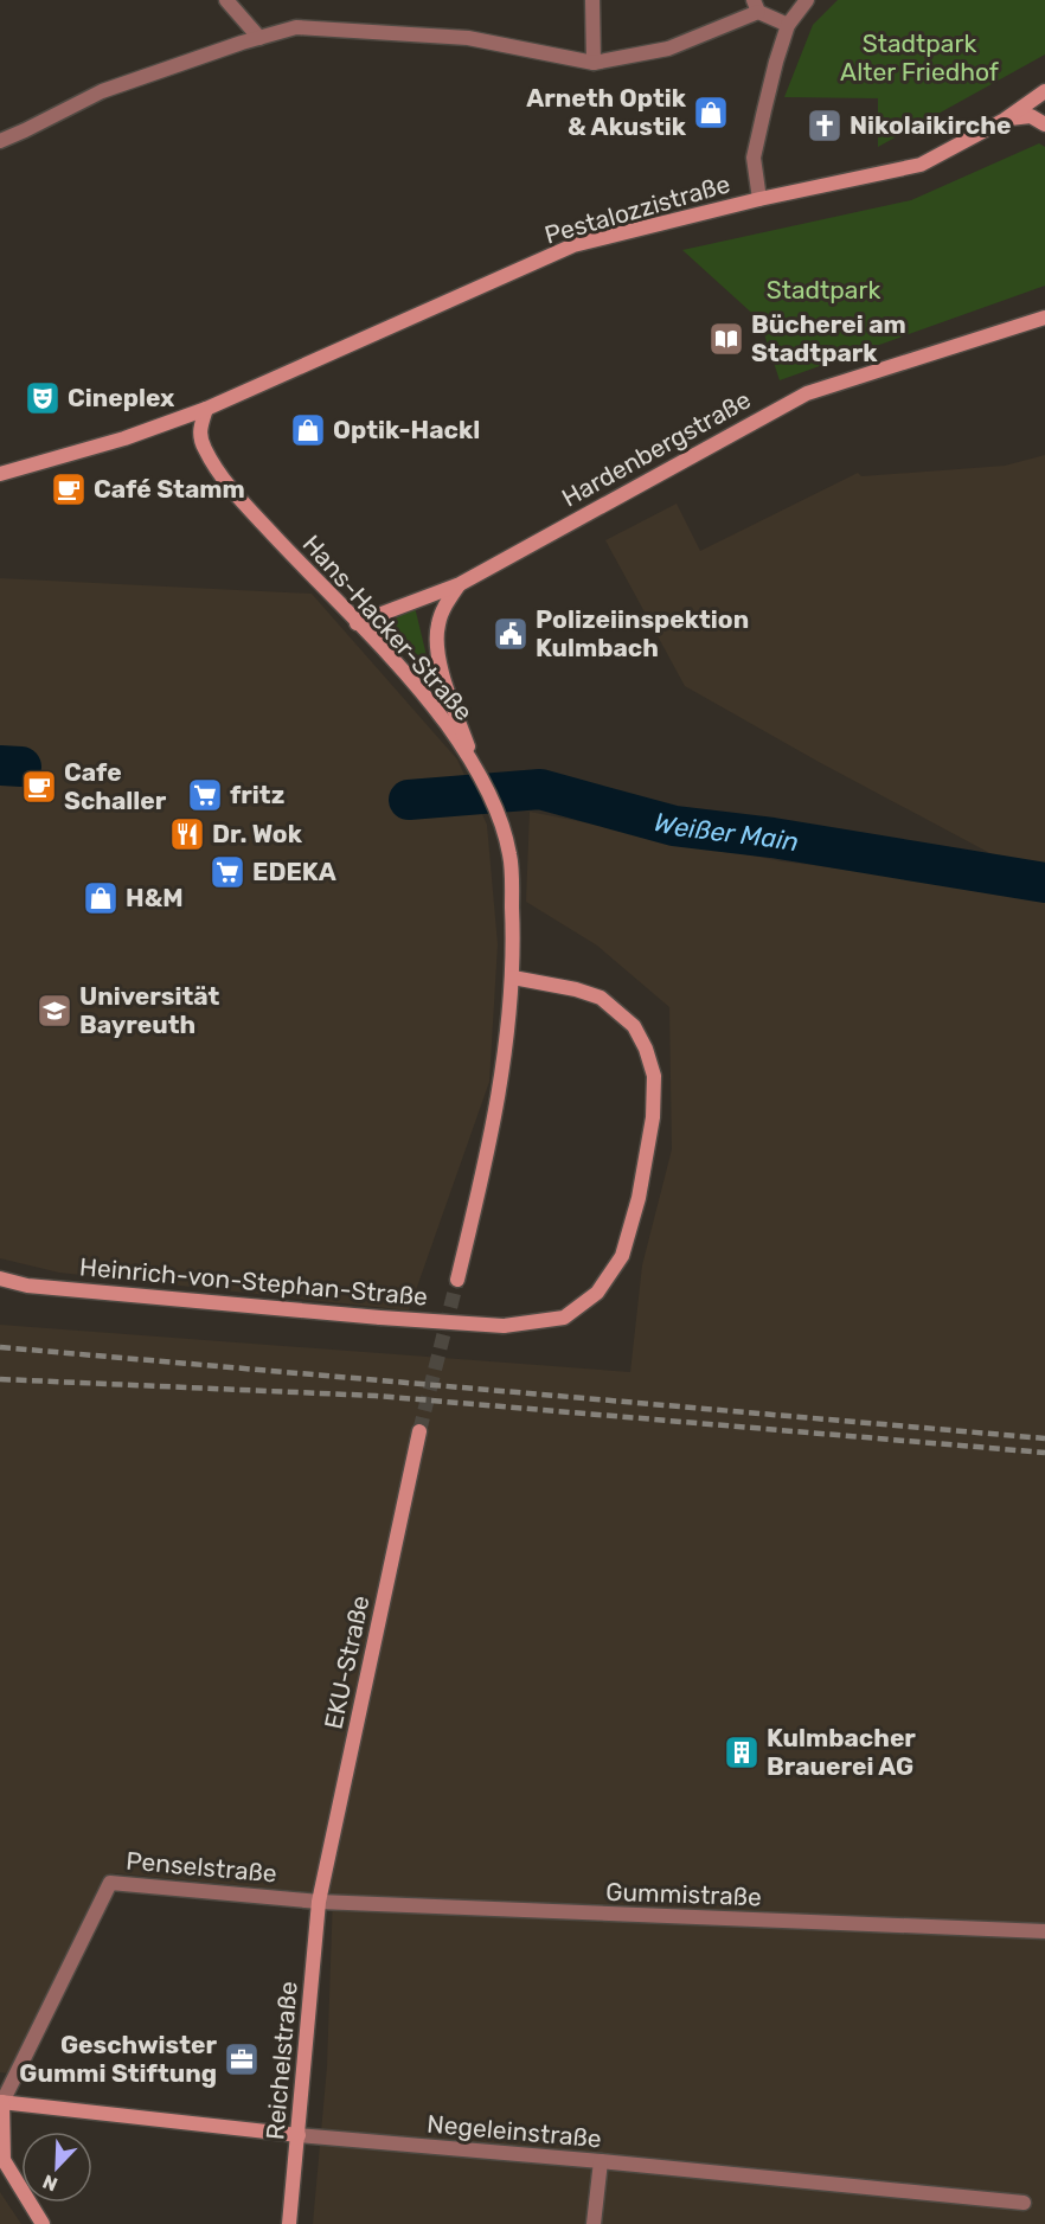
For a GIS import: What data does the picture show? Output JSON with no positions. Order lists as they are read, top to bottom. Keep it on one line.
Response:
{"streets":{"street":["Pestalozzistraße","Hardenbergstraße","Hans-Hacker-Straße","Heinrich-von-Stephan-Straße","EKU-Straße","Penselstraße","Gummistraße","Reichelstraße","Negeleinstraße"]},"crossings":[["Pestalozzistraße","Hans-Hacker-Straße"],["Hardenbergstraße","Hans-Hacker-Straße"],["Hans-Hacker-Straße","Heinrich-von-Stephan-Straße"],["EKU-Straße","Penselstraße"],["EKU-Straße","Gummistraße"],["EKU-Straße","Reichelstraße"],["Penselstraße","Gummistraße"],["Penselstraße","Reichelstraße"],["Penselstraße","Negeleinstraße"],["Gummistraße","Reichelstraße"],["Reichelstraße","Negeleinstraße"]],"water":["Weißer Main"],"parks":["Stadtpark Alter Friedhof","Stadtpark"],"places":{"shop":["Arneth Optik & Akustik","Optik-Hackl","H&M"],"church":["Nikolaikirche"],"library":["Bücherei am Stadtpark"],"theatre":["Cineplex"],"cafe":["Café Stamm","Cafe Schaller"],"public building":["Polizeiinspektion Kulmbach"],"supermarket":["fritz","EDEKA"],"restaurant":["Dr. Wok"],"school or university":["Universität Bayreuth"],"building":["Kulmbacher Brauerei AG"],"office":["Geschwister Gummi Stiftung"]},"north":"bottom left"}
